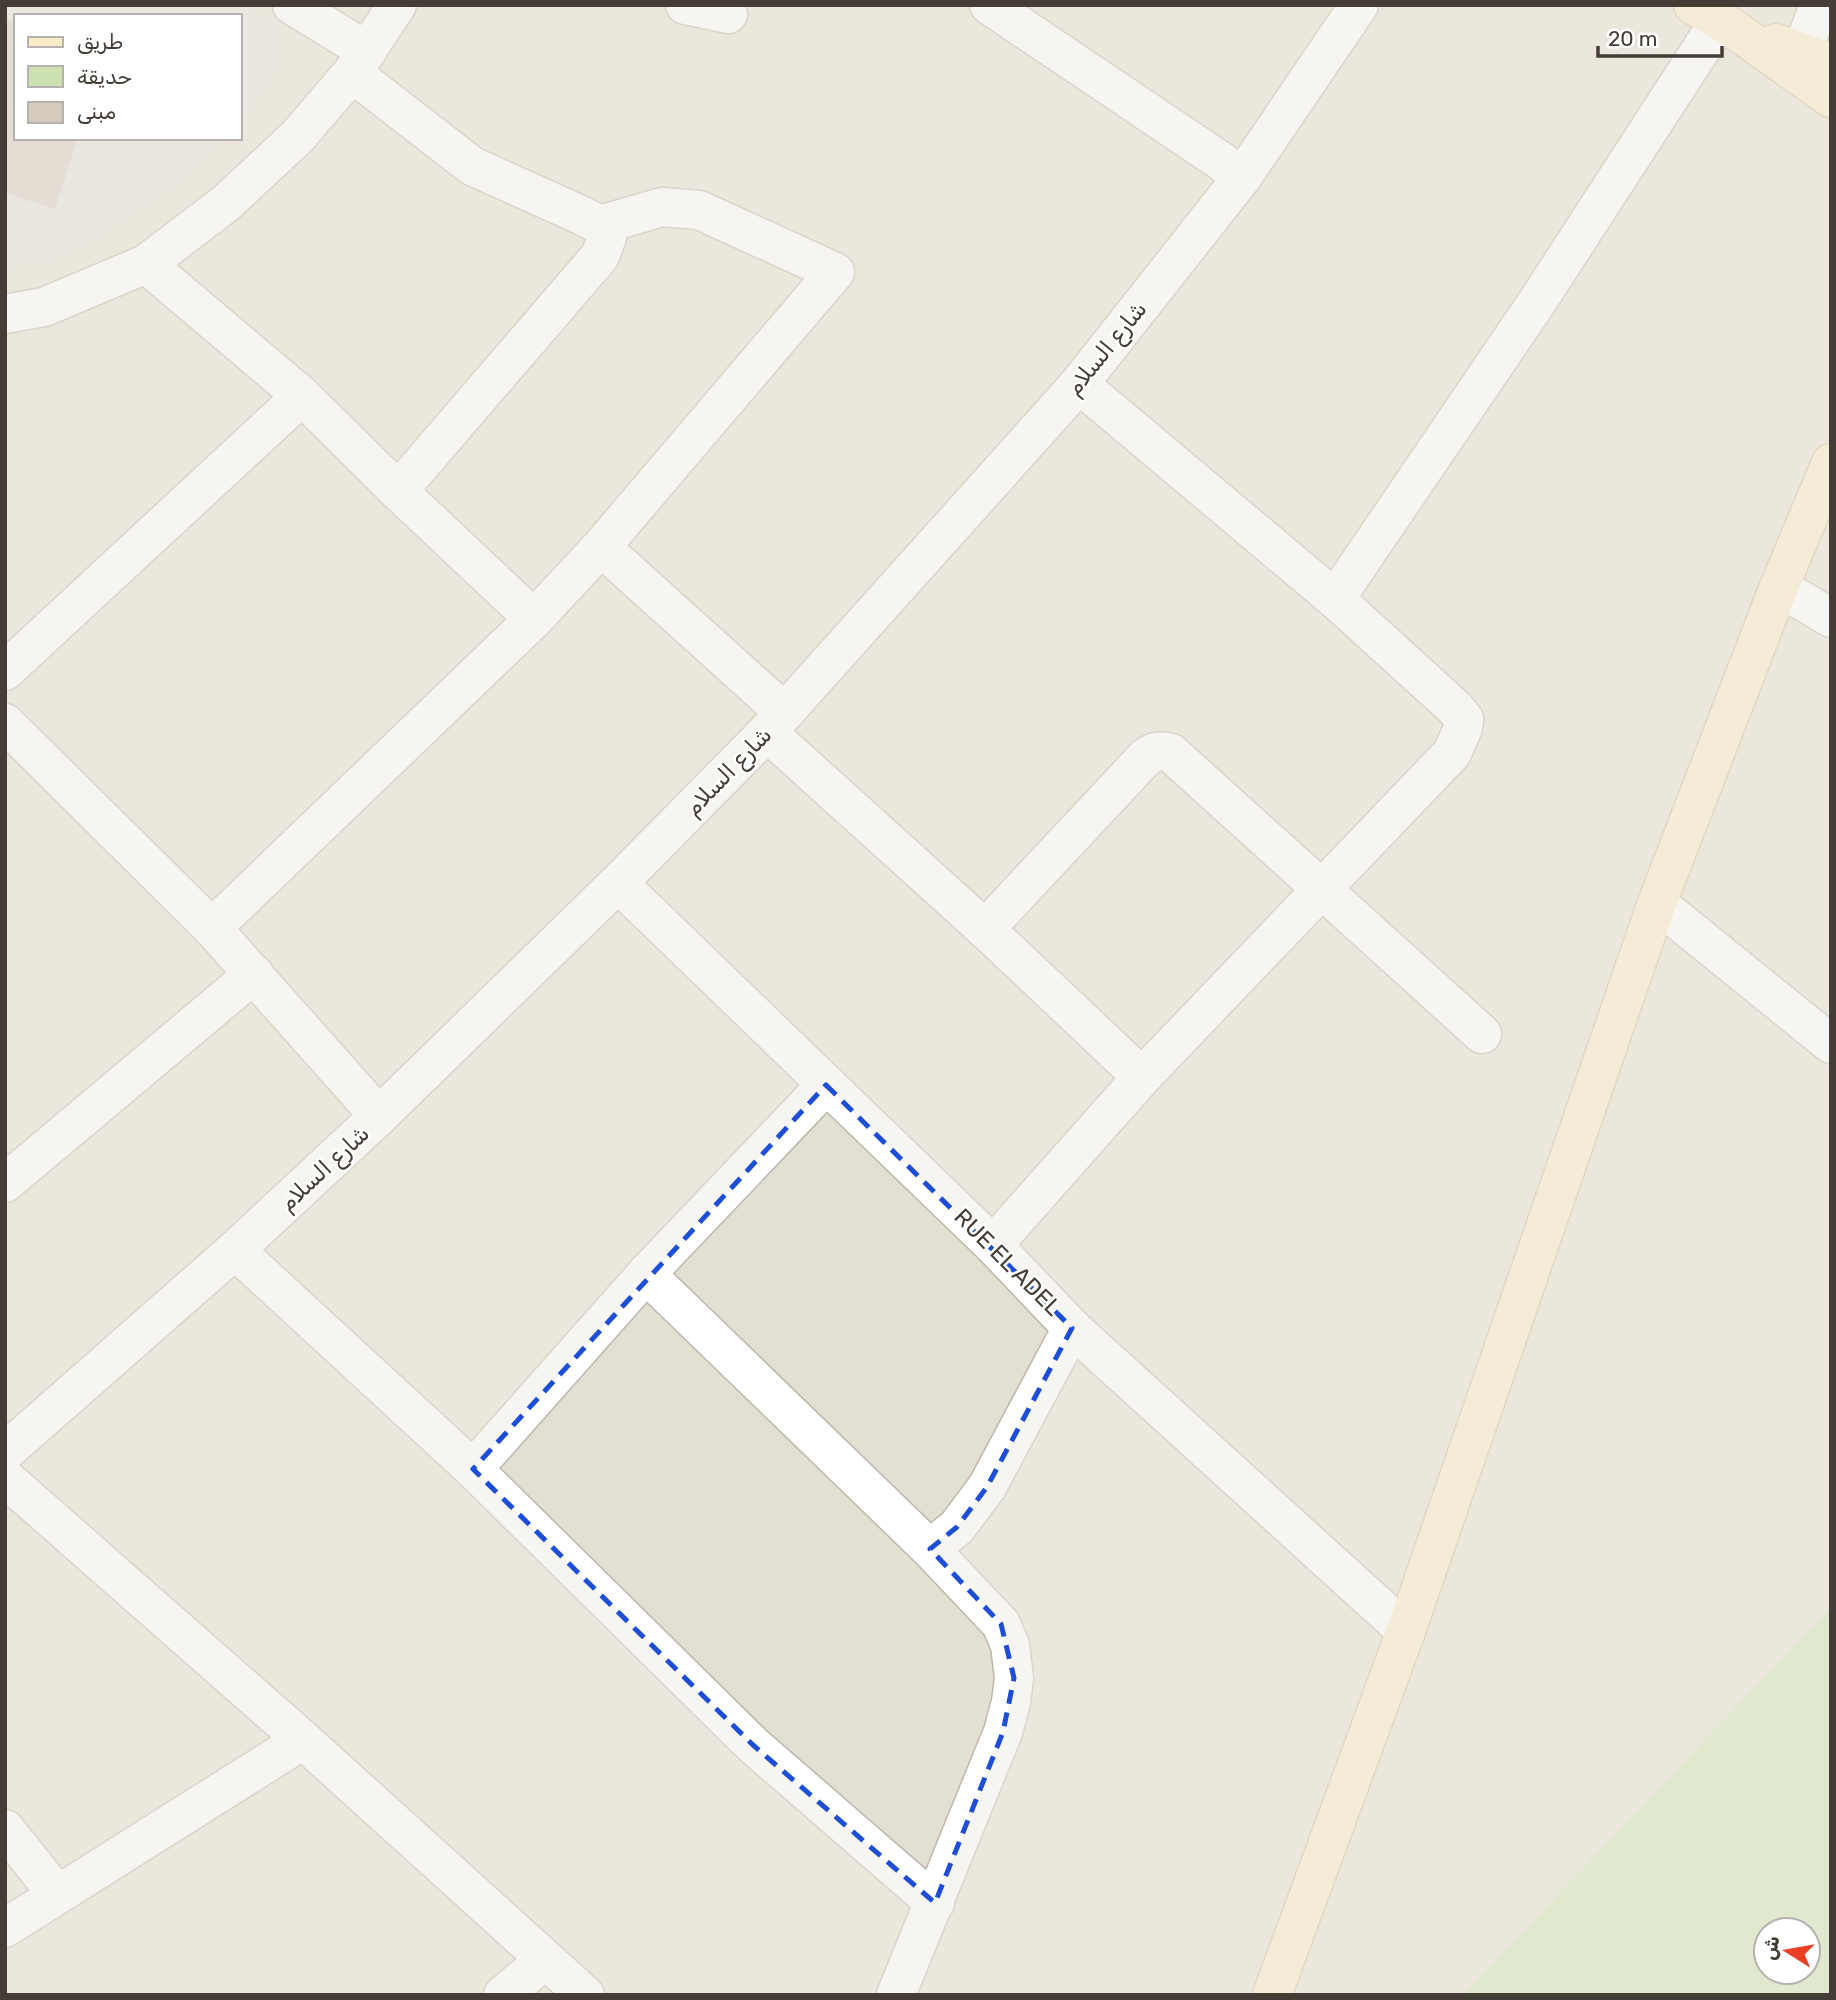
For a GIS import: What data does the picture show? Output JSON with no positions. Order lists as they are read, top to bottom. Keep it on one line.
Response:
{"streets":{"street":["شارع السلام","RUE EL ADEL"]},"crossings":[["شارع السلام","RUE EL ADEL"]],"legend":["طريق","حديقة","مبنى"],"scale_bar":"20 m","north":"left"}
